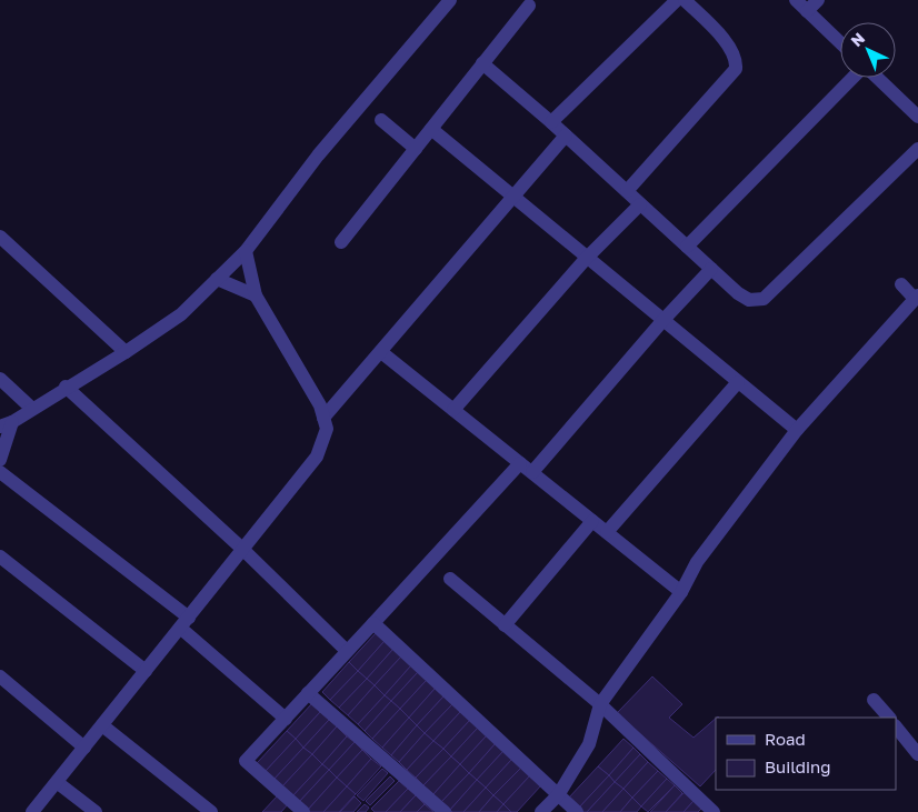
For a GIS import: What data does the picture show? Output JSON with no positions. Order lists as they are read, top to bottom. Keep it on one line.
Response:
{"legend":["Road","Building"],"north":"top left"}
